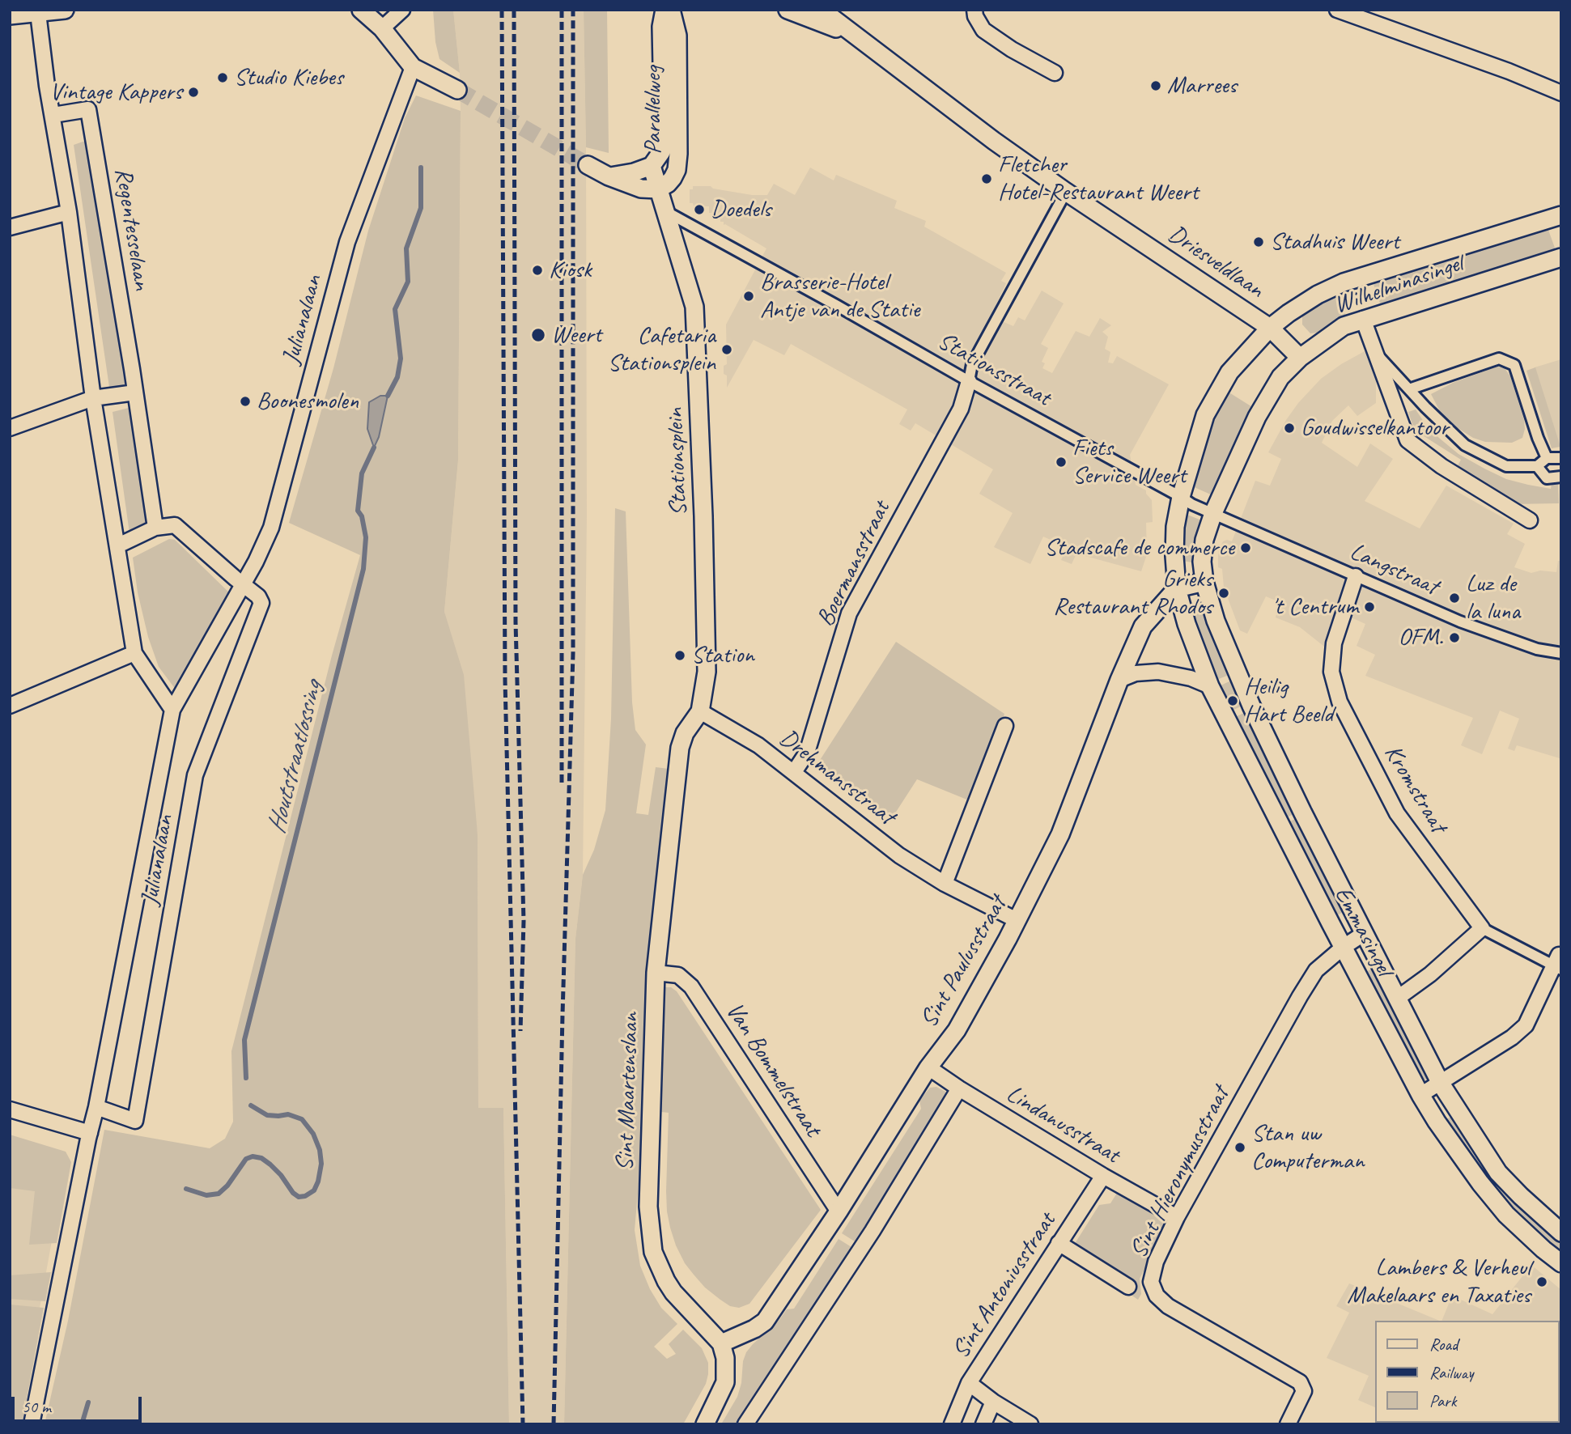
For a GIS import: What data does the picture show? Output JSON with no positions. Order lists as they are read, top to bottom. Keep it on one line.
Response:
{"streets":{"street":["Parallelweg","Regentesselaan","Driesveldlaan","Wilhelminasingel","Julianalaan","Stationsstraat","Stationsplein","Boermansstraat","Langstraat","Drehmansstraat","Kromstraat","Emmasingel","Sint Paulusstraat","Van Bommelstraat","Sint Maartenslaan","Lindanusstraat","Sint Hieronymusstraat","Sint Antoniusstraat"]},"crossings":[["Parallelweg","Stationsplein"],["Driesveldlaan","Wilhelminasingel"],["Wilhelminasingel","Stationsstraat"],["Wilhelminasingel","Langstraat"],["Wilhelminasingel","Emmasingel"],["Wilhelminasingel","Sint Paulusstraat"],["Stationsstraat","Stationsplein"],["Stationsstraat","Boermansstraat"],["Stationsstraat","Langstraat"],["Stationsstraat","Emmasingel"],["Stationsplein","Drehmansstraat"],["Stationsplein","Sint Maartenslaan"],["Boermansstraat","Drehmansstraat"],["Langstraat","Kromstraat"],["Langstraat","Emmasingel"],["Drehmansstraat","Sint Paulusstraat"],["Emmasingel","Sint Paulusstraat"],["Emmasingel","Sint Hieronymusstraat"],["Sint Paulusstraat","Van Bommelstraat"],["Sint Paulusstraat","Sint Maartenslaan"],["Sint Paulusstraat","Lindanusstraat"],["Van Bommelstraat","Sint Maartenslaan"],["Lindanusstraat","Sint Hieronymusstraat"],["Lindanusstraat","Sint Antoniusstraat"],["Sint Hieronymusstraat","Sint Antoniusstraat"]],"water":["Houtstraatlossing"],"places":["Studio Kiebes","Marrees","Vintage Kappers","Fletcher Hotel-Restaurant Weert","Doedels","Stadhuis Weert","Kiosk","Brasserie-Hotel Antje van de Statie","Weert","Cafetaria Stationsplein","Boonesmolen","Goudwisselkantoor","Fiets Service Weert","Stadscafe de commerce","Grieks Restaurant Rhodos","Luz de la luna","'t Centrum","OFM.","Station","Heilig Hart Beeld","Stan uw Computerman","Lambers & Verheul Makelaars en Taxaties"],"legend":["Road","Railway","Park"],"scale_bar":"50 m"}
